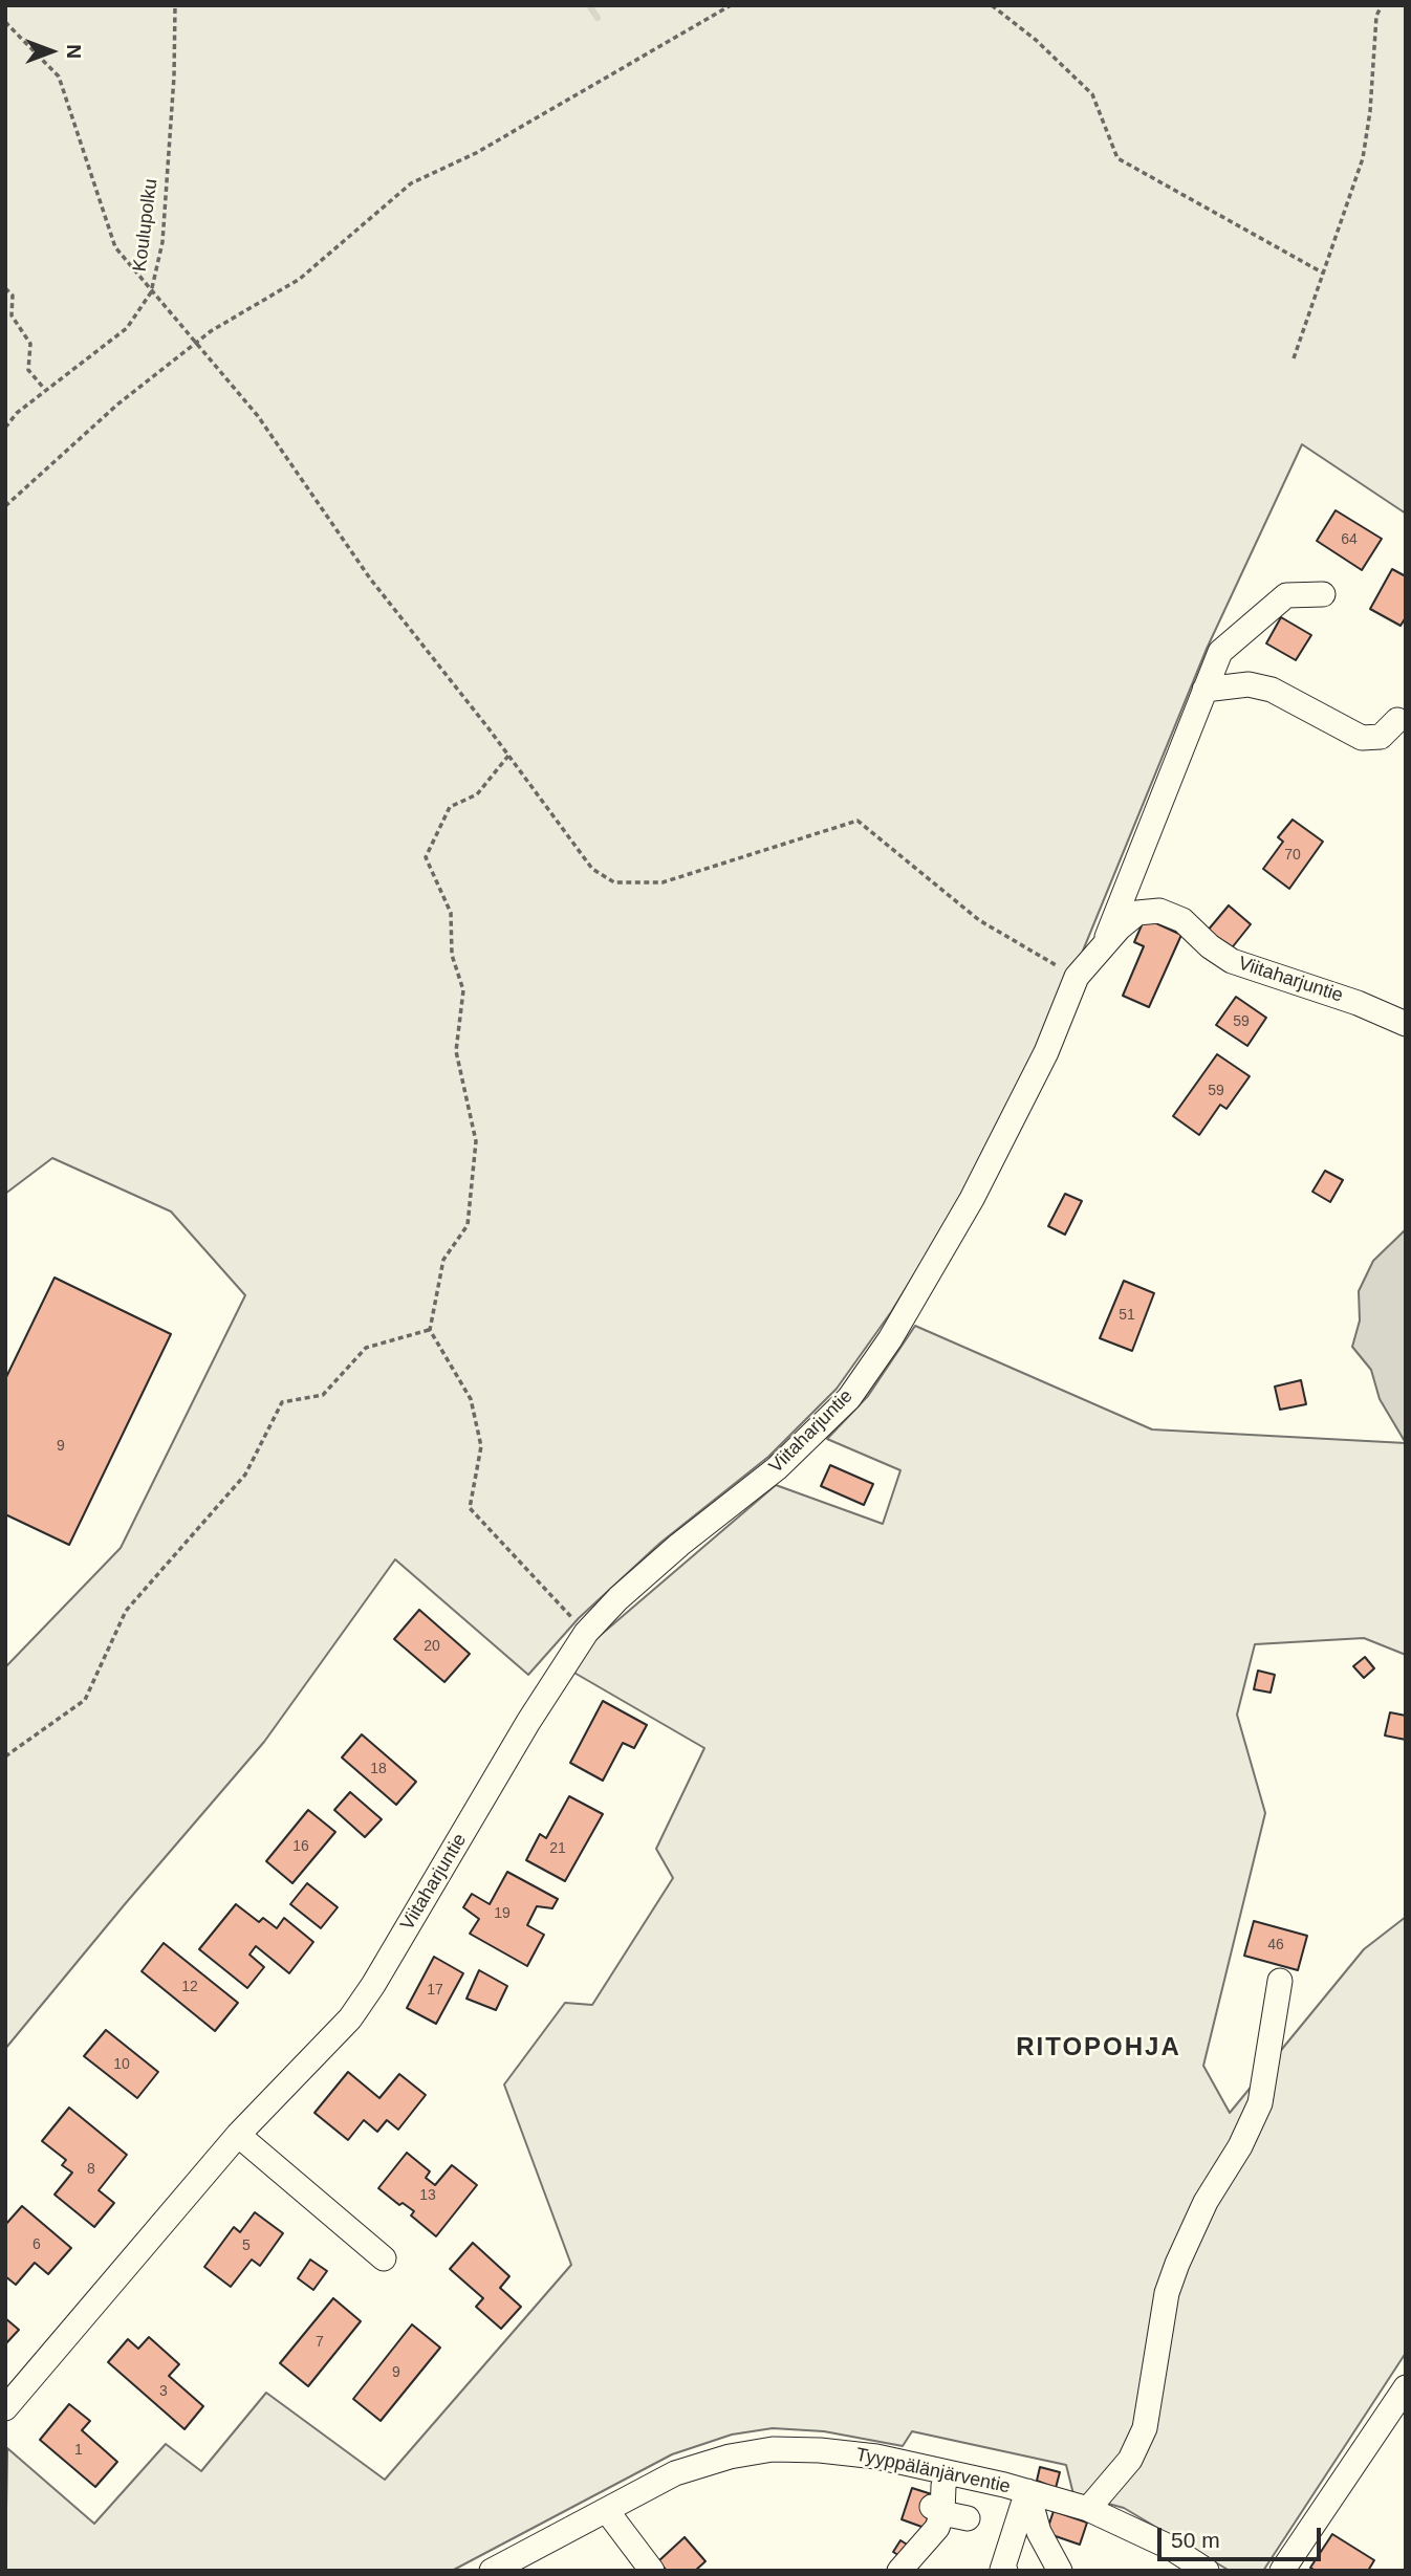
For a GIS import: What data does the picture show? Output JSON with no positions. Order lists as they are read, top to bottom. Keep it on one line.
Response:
{"streets":{"street":["Viitaharjuntie","Tyyppälänjärventie"],"path":["Koulupolku"]},"districts":["RITOPOHJA"],"house_numbers":["64","70","59","59","51","9","20","18","16","21","19","46","12","17","10","8","13","6","5","7","9","3","1"],"scale_bar":"50 m","north":"right"}
